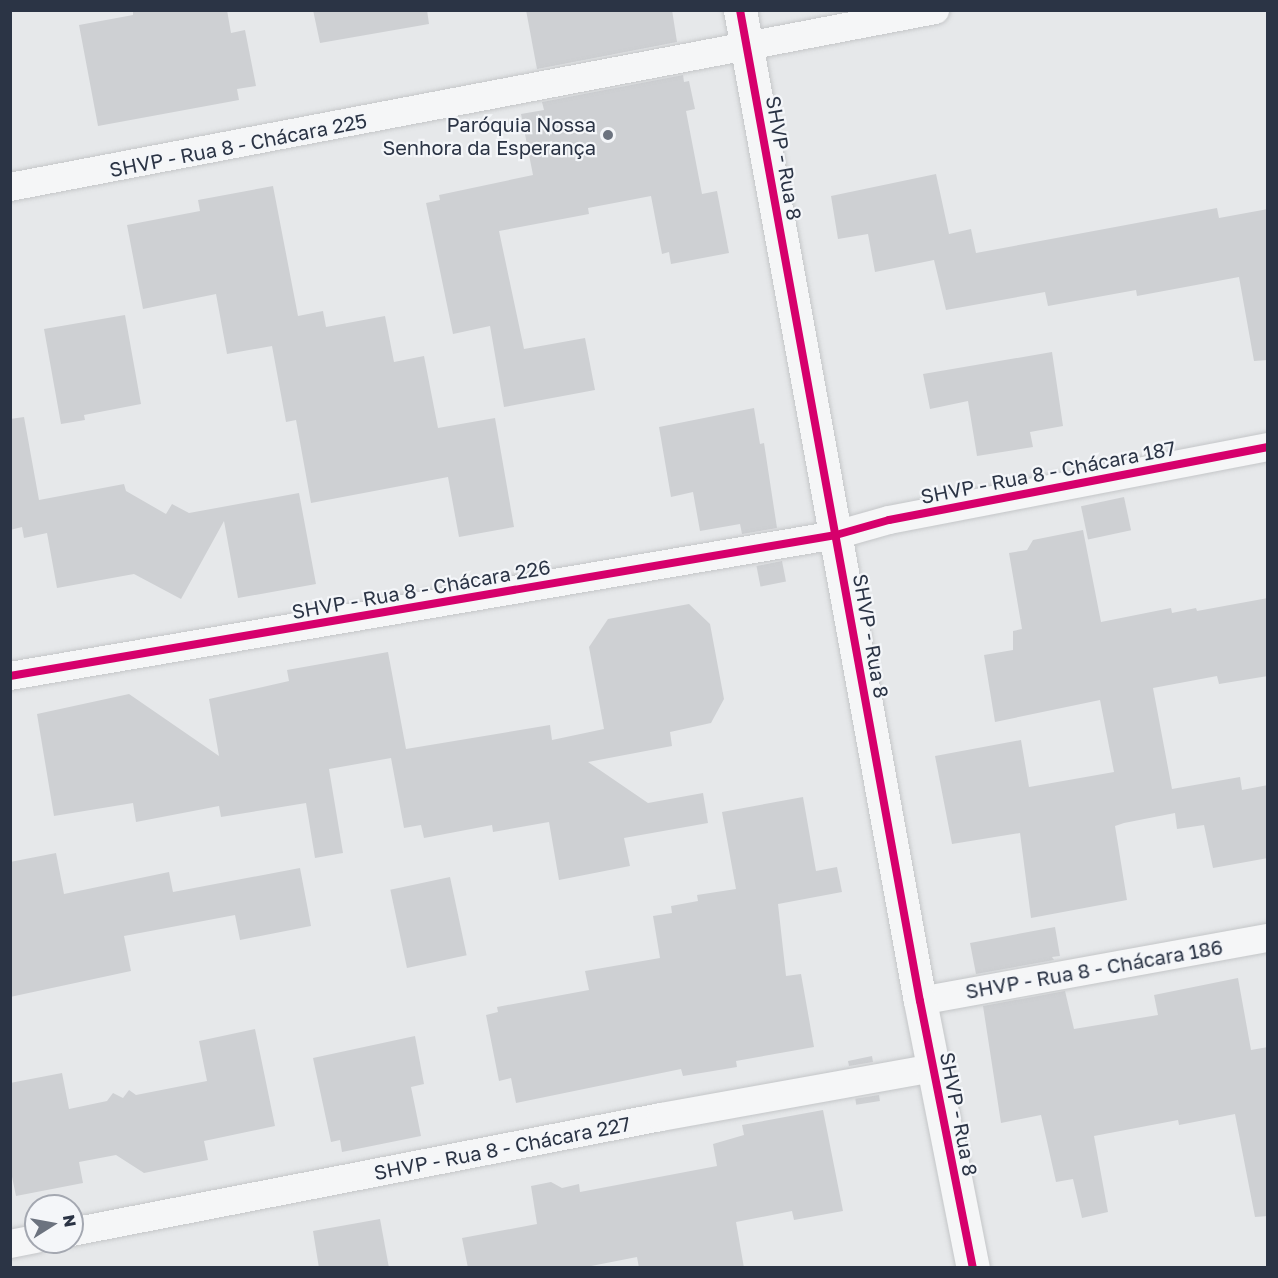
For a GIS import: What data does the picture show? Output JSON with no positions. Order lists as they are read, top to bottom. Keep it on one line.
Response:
{"streets":{"street":["SHVP - Rua 8 - Chácara 225","SHVP - Rua 8","SHVP - Rua 8 - Chácara 187","SHVP - Rua 8 - Chácara 226","SHVP - Rua 8 - Chácara 186","SHVP - Rua 8 - Chácara 227"]},"crossings":[["SHVP - Rua 8 - Chácara 225","SHVP - Rua 8"],["SHVP - Rua 8","SHVP - Rua 8 - Chácara 187"],["SHVP - Rua 8","SHVP - Rua 8 - Chácara 226"],["SHVP - Rua 8","SHVP - Rua 8 - Chácara 186"],["SHVP - Rua 8","SHVP - Rua 8 - Chácara 227"],["SHVP - Rua 8 - Chácara 187","SHVP - Rua 8 - Chácara 226"]],"places":["Paróquia Nossa Senhora da Esperança"],"north":"right"}
